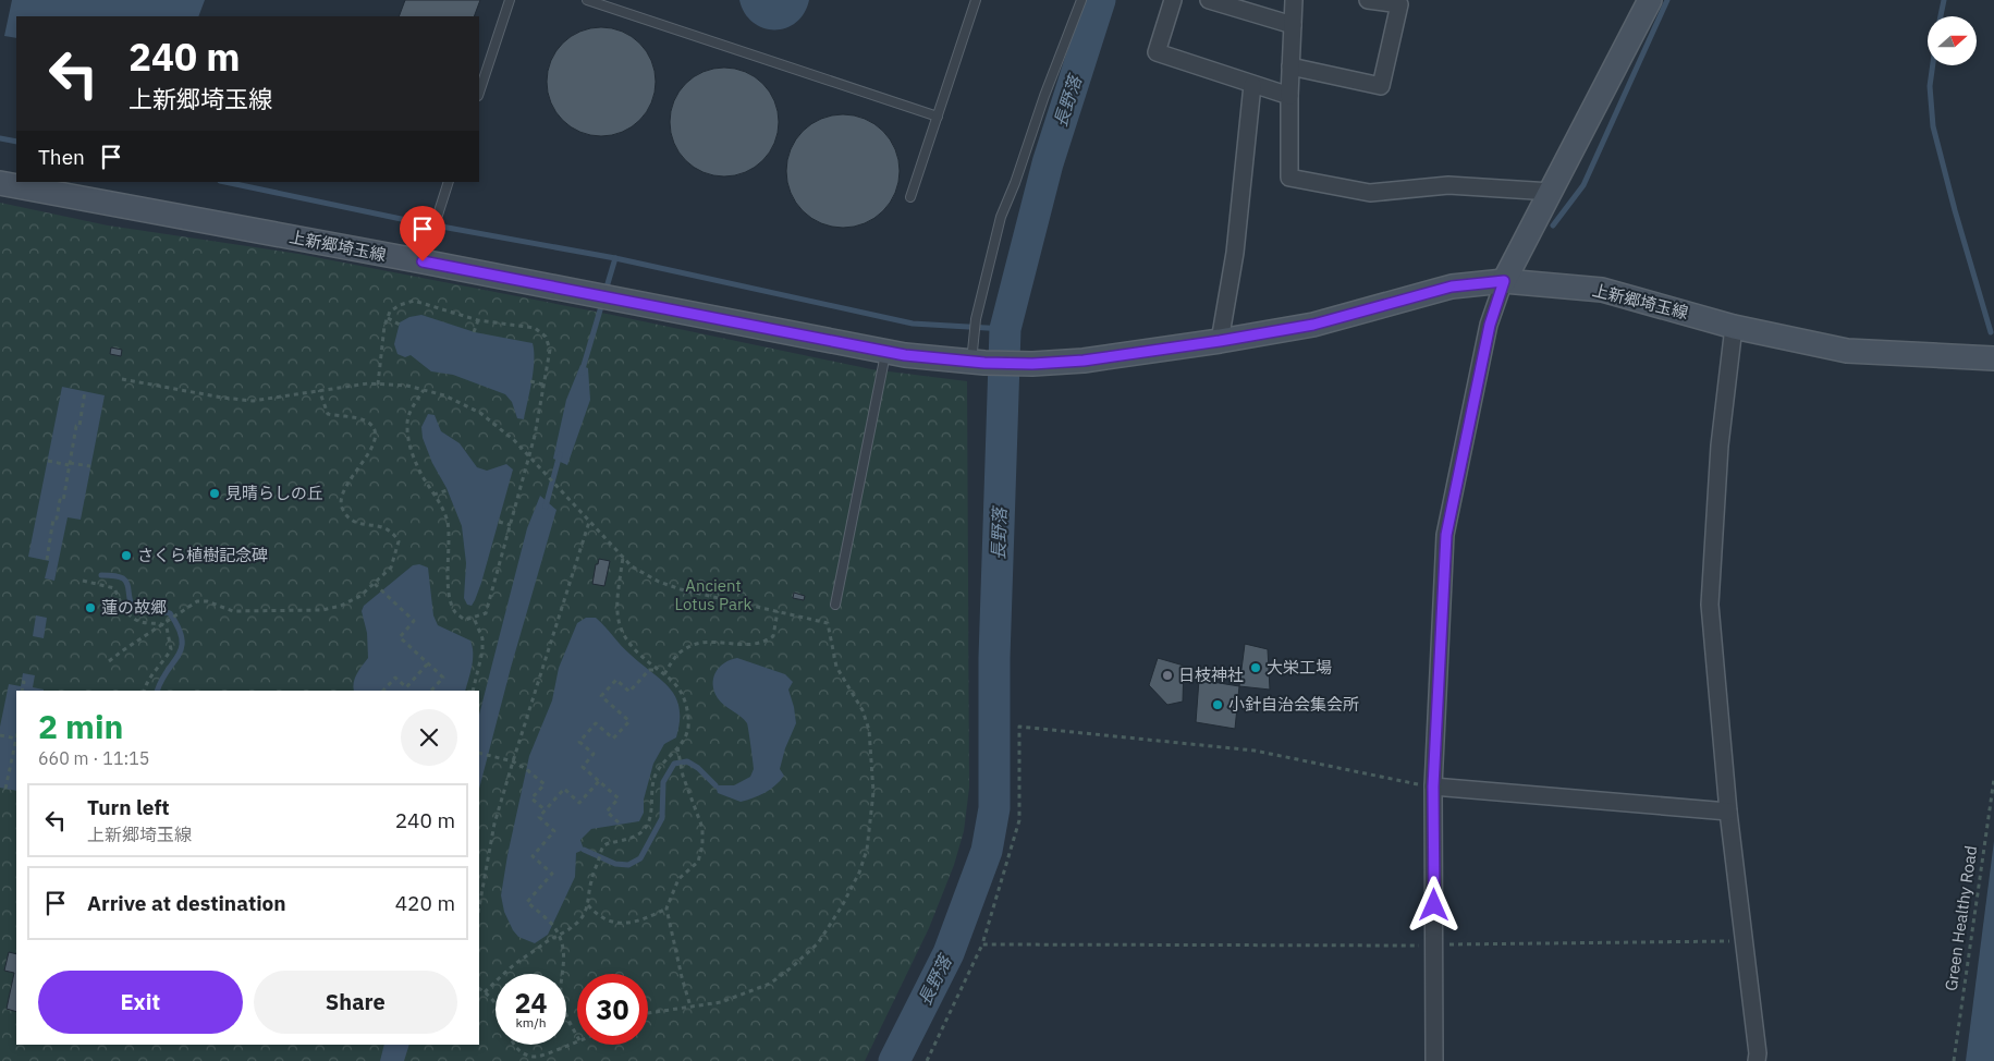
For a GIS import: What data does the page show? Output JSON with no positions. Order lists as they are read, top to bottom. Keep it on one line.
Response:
{"streets":{"main road":["上新郷埼玉線"],"path":["Green Healthy Road"]},"water":["長野落"],"parks":["Ancient Lotus Park"],"places":["見晴らしの丘","さくら植樹記念碑","蓮の故郷","大栄工場","日枝神社","小針自治会集会所"],"north":"right","page":{"turn":["240 m","上新郷埼玉線"],"then":"Then","heading":["2 min","660 m · 11:15"],"list":[{"name":"Turn left","note":"上新郷埼玉線","value":"240 m"},{"name":"Arrive at destination","value":"420 m"}],"buttons":["Exit","Share"],"speed":"24 km/h","limit":"30"}}
